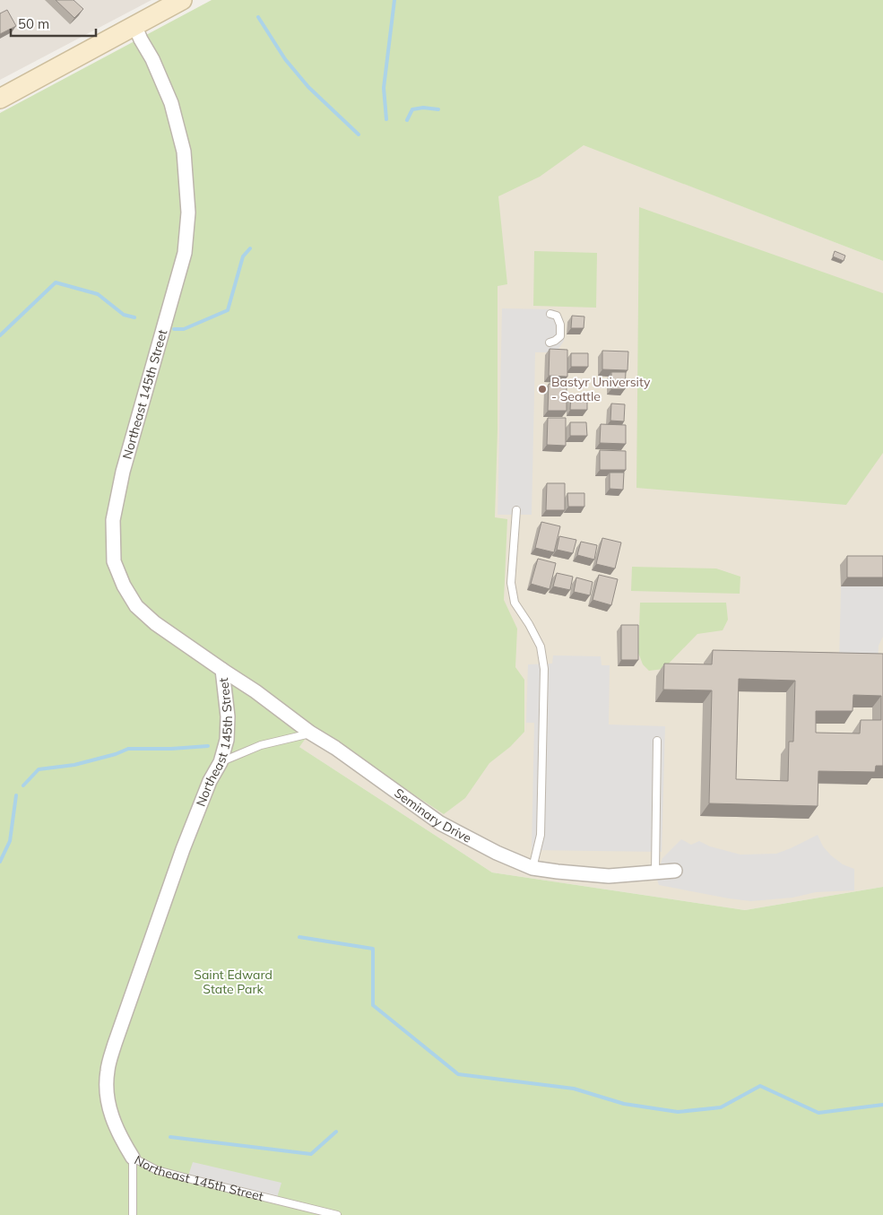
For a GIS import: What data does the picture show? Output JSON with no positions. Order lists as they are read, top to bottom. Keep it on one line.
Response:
{"streets":{"street":["Northeast 145th Street","Seminary Drive"]},"crossings":[["Northeast 145th Street","Seminary Drive"]],"parks":["Saint Edward State Park"],"places":["Bastyr University - Seattle"],"scale_bar":"50 m"}
